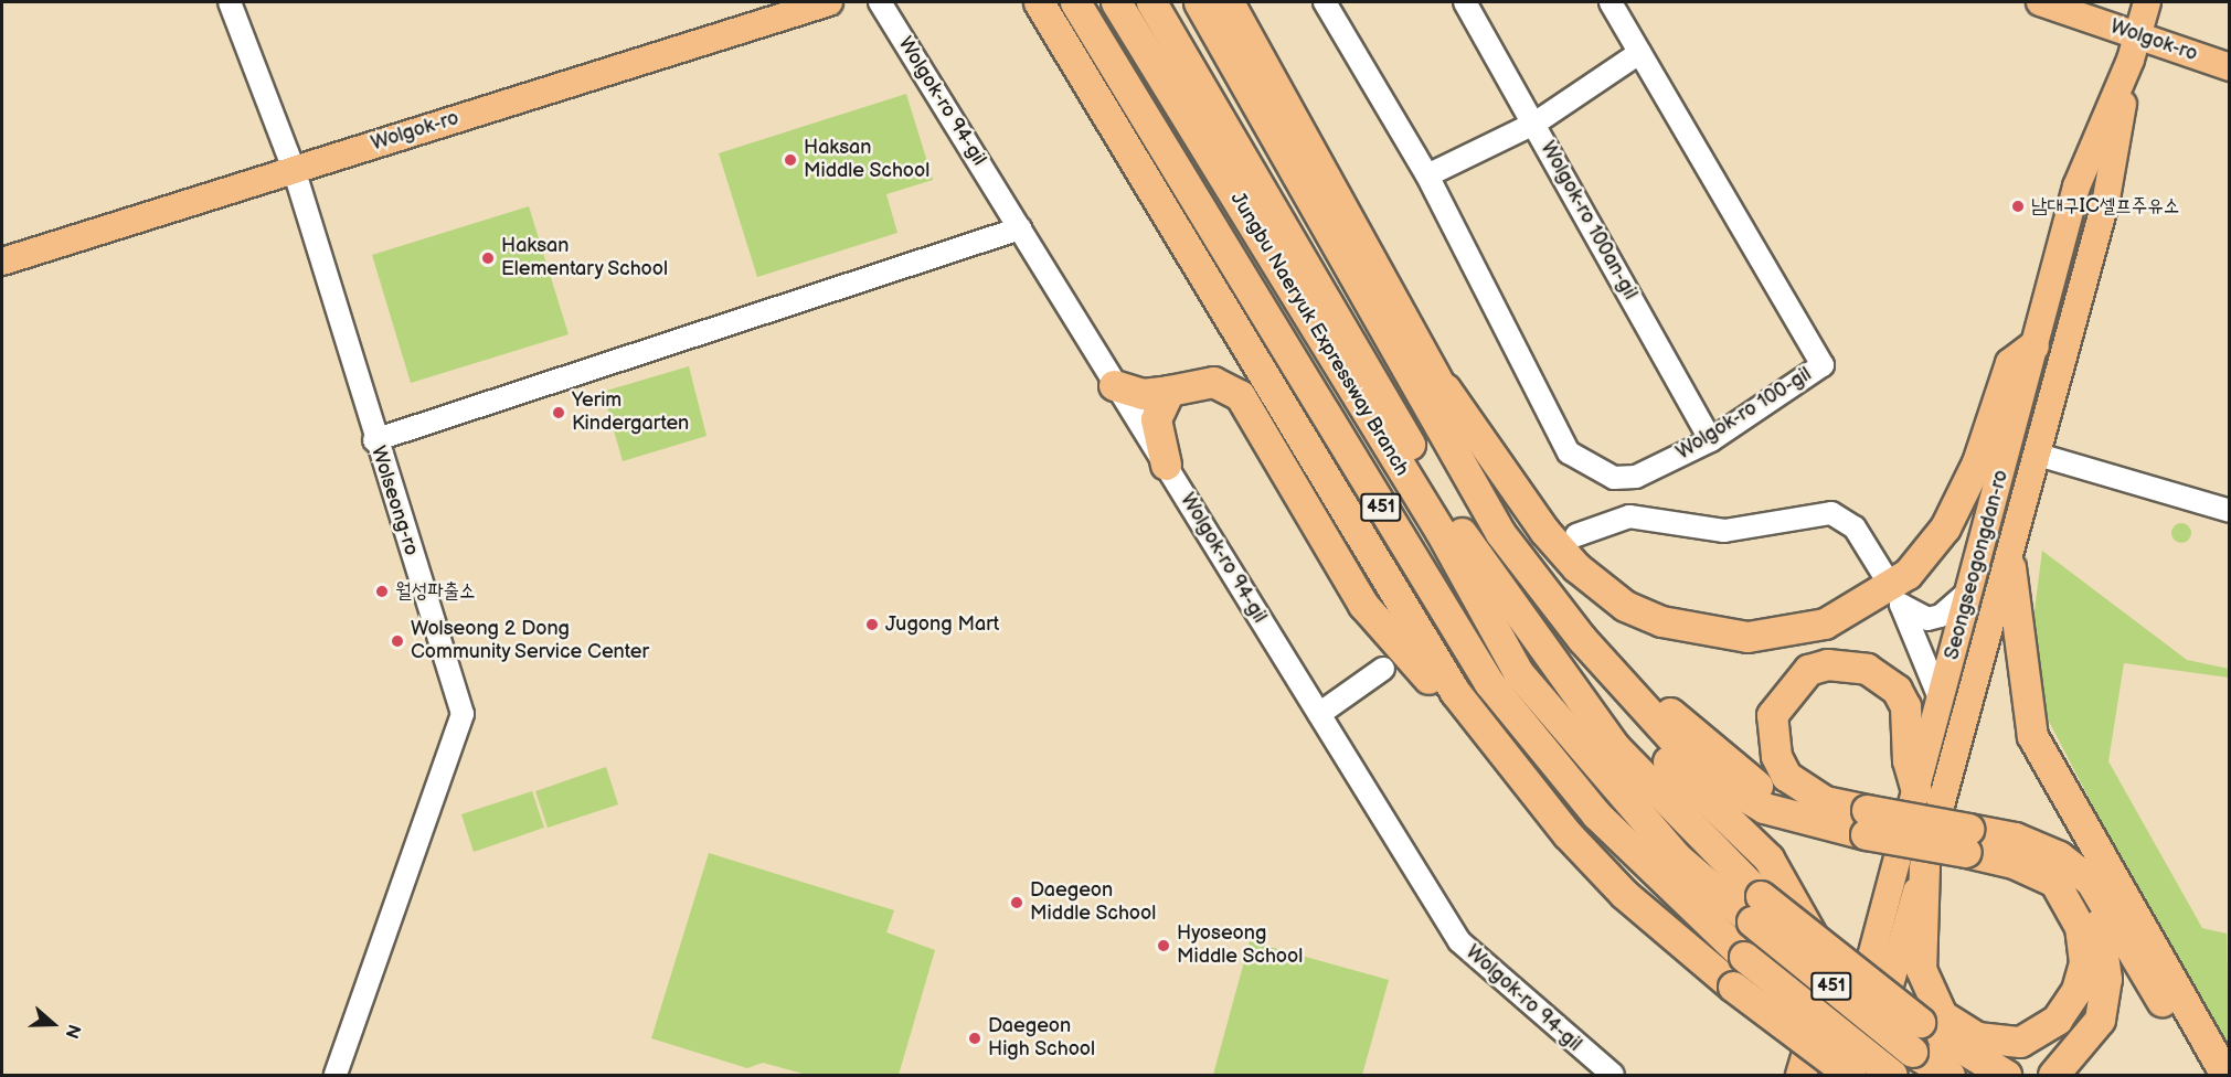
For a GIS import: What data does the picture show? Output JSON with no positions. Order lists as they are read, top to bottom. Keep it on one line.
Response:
{"streets":{"highway":["Jungbu Naeryuk Expressway Branch","451"],"main road":["Wolgok-ro","Seongseogongdan-ro"],"street":["Wolgok-ro 94-gil","Wolgok-ro 100an-gil","Wolgok-ro 100-gil","Wolseong-ro"]},"crossings":[["Wolgok-ro","Wolseong-ro"],["Wolgok-ro","Seongseogongdan-ro"],["Wolgok-ro 100an-gil","Wolgok-ro 100-gil"]],"places":["Haksan Middle School","남대구IC셀프주유소","Haksan Elementary School","Yerim Kindergarten","월성파출소","Jugong Mart","Wolseong 2 Dong Community Service Center","Daegeon Middle School","Hyoseong Middle School","Daegeon High School"],"north":"right"}
